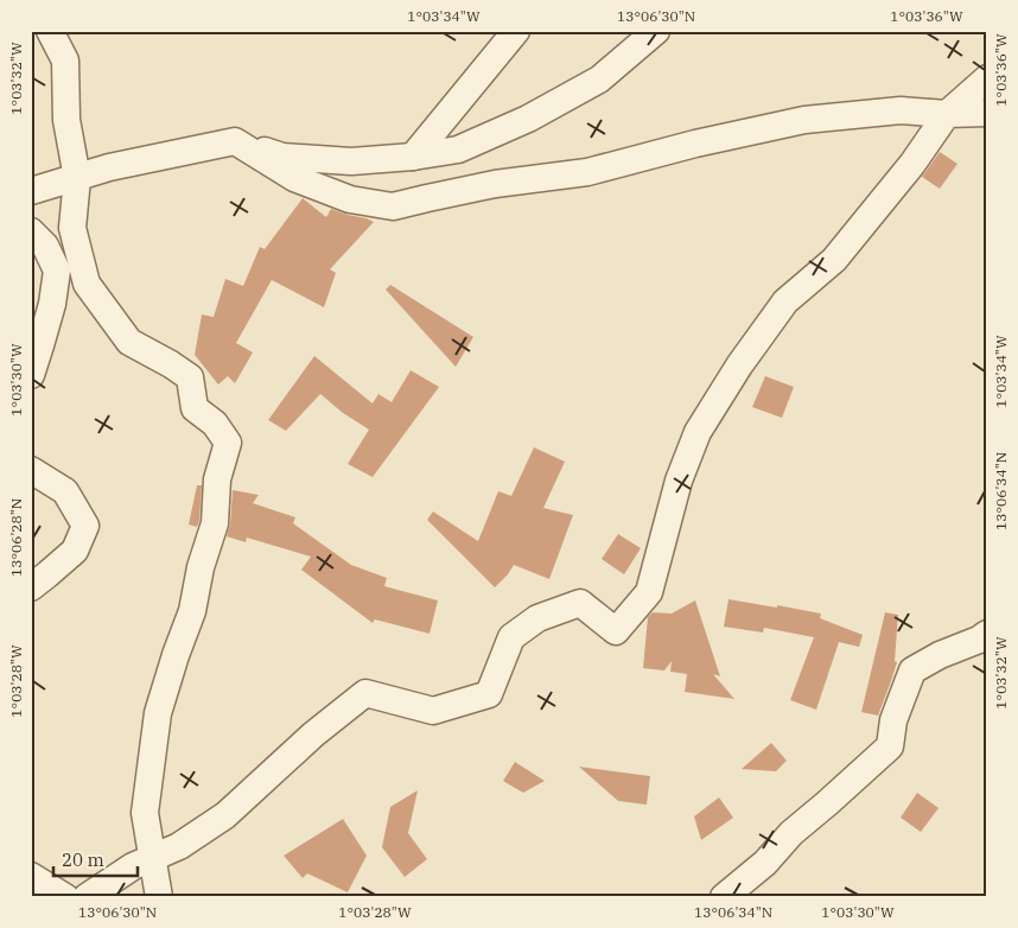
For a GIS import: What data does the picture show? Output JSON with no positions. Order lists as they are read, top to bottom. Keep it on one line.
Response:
{"scale_bar":"20 m","coordinates":["1°03'34\"W","13°06'30\"N","1°03'36\"W","1°03'32\"W","1°03'30\"W","13°06'34\"N","13°06'28\"N","1°03'28\"W"]}
